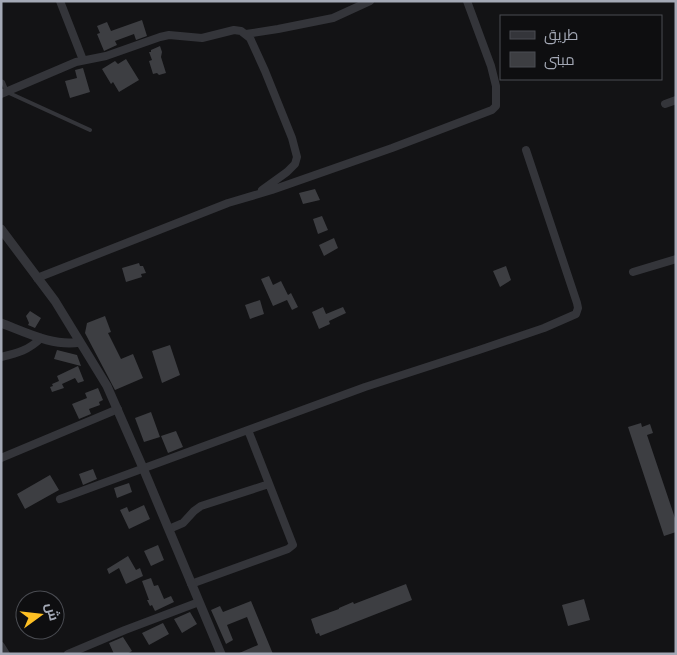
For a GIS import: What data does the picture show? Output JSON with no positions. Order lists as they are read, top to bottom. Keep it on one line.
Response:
{"legend":["طريق","مبنى"],"north":"right"}
